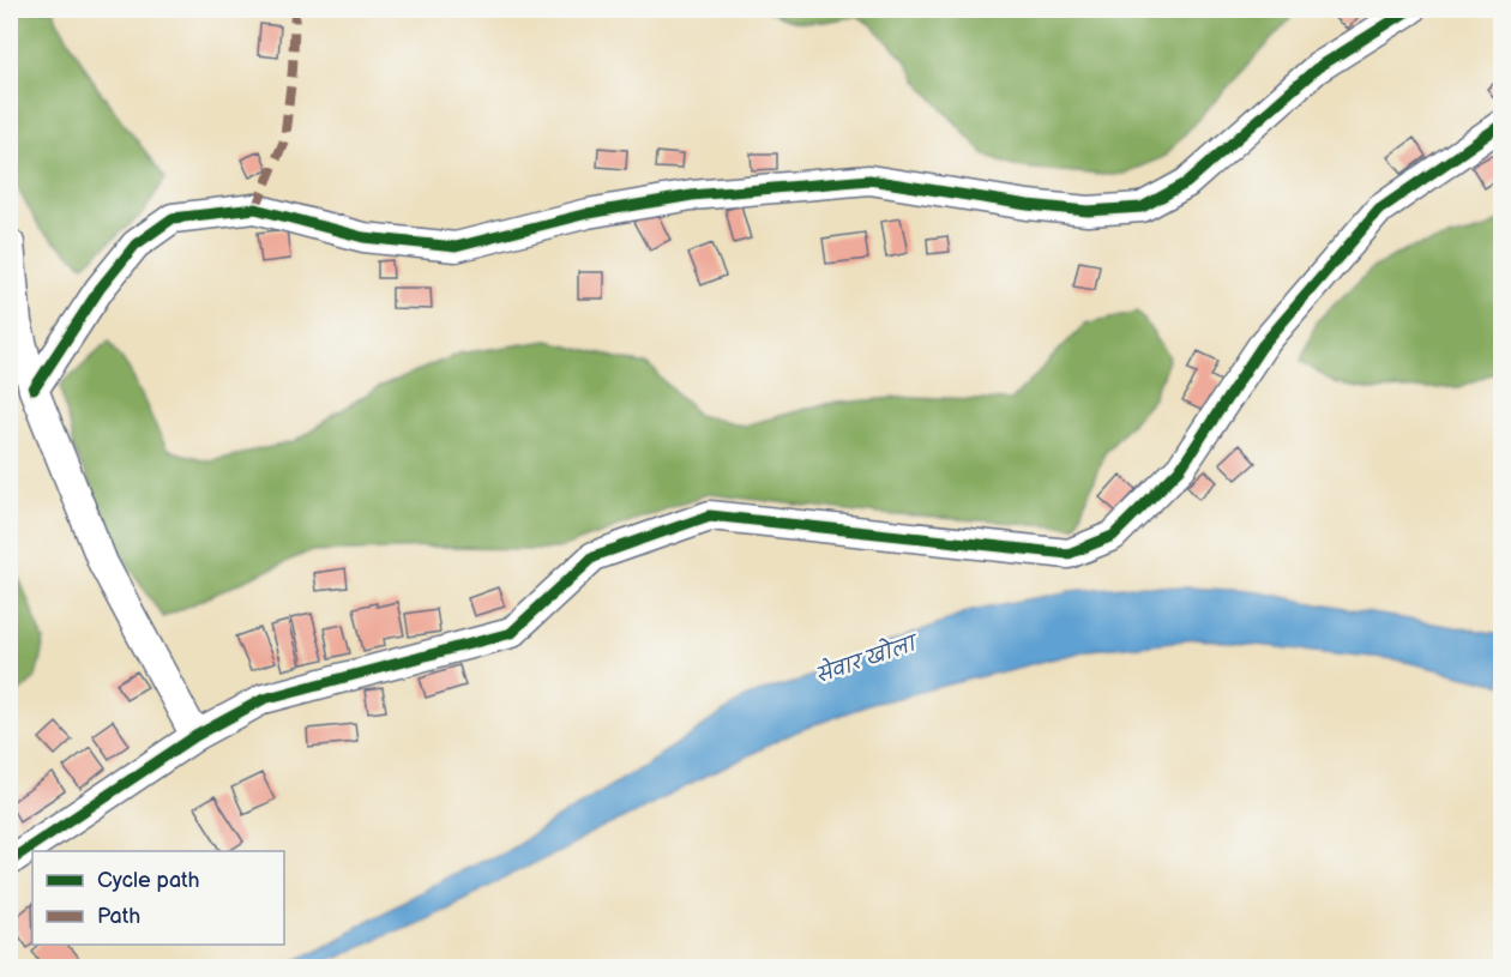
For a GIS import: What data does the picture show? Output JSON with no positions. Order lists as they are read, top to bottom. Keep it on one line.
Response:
{"water":["सेवार खोला"],"legend":["Cycle path","Path"]}
